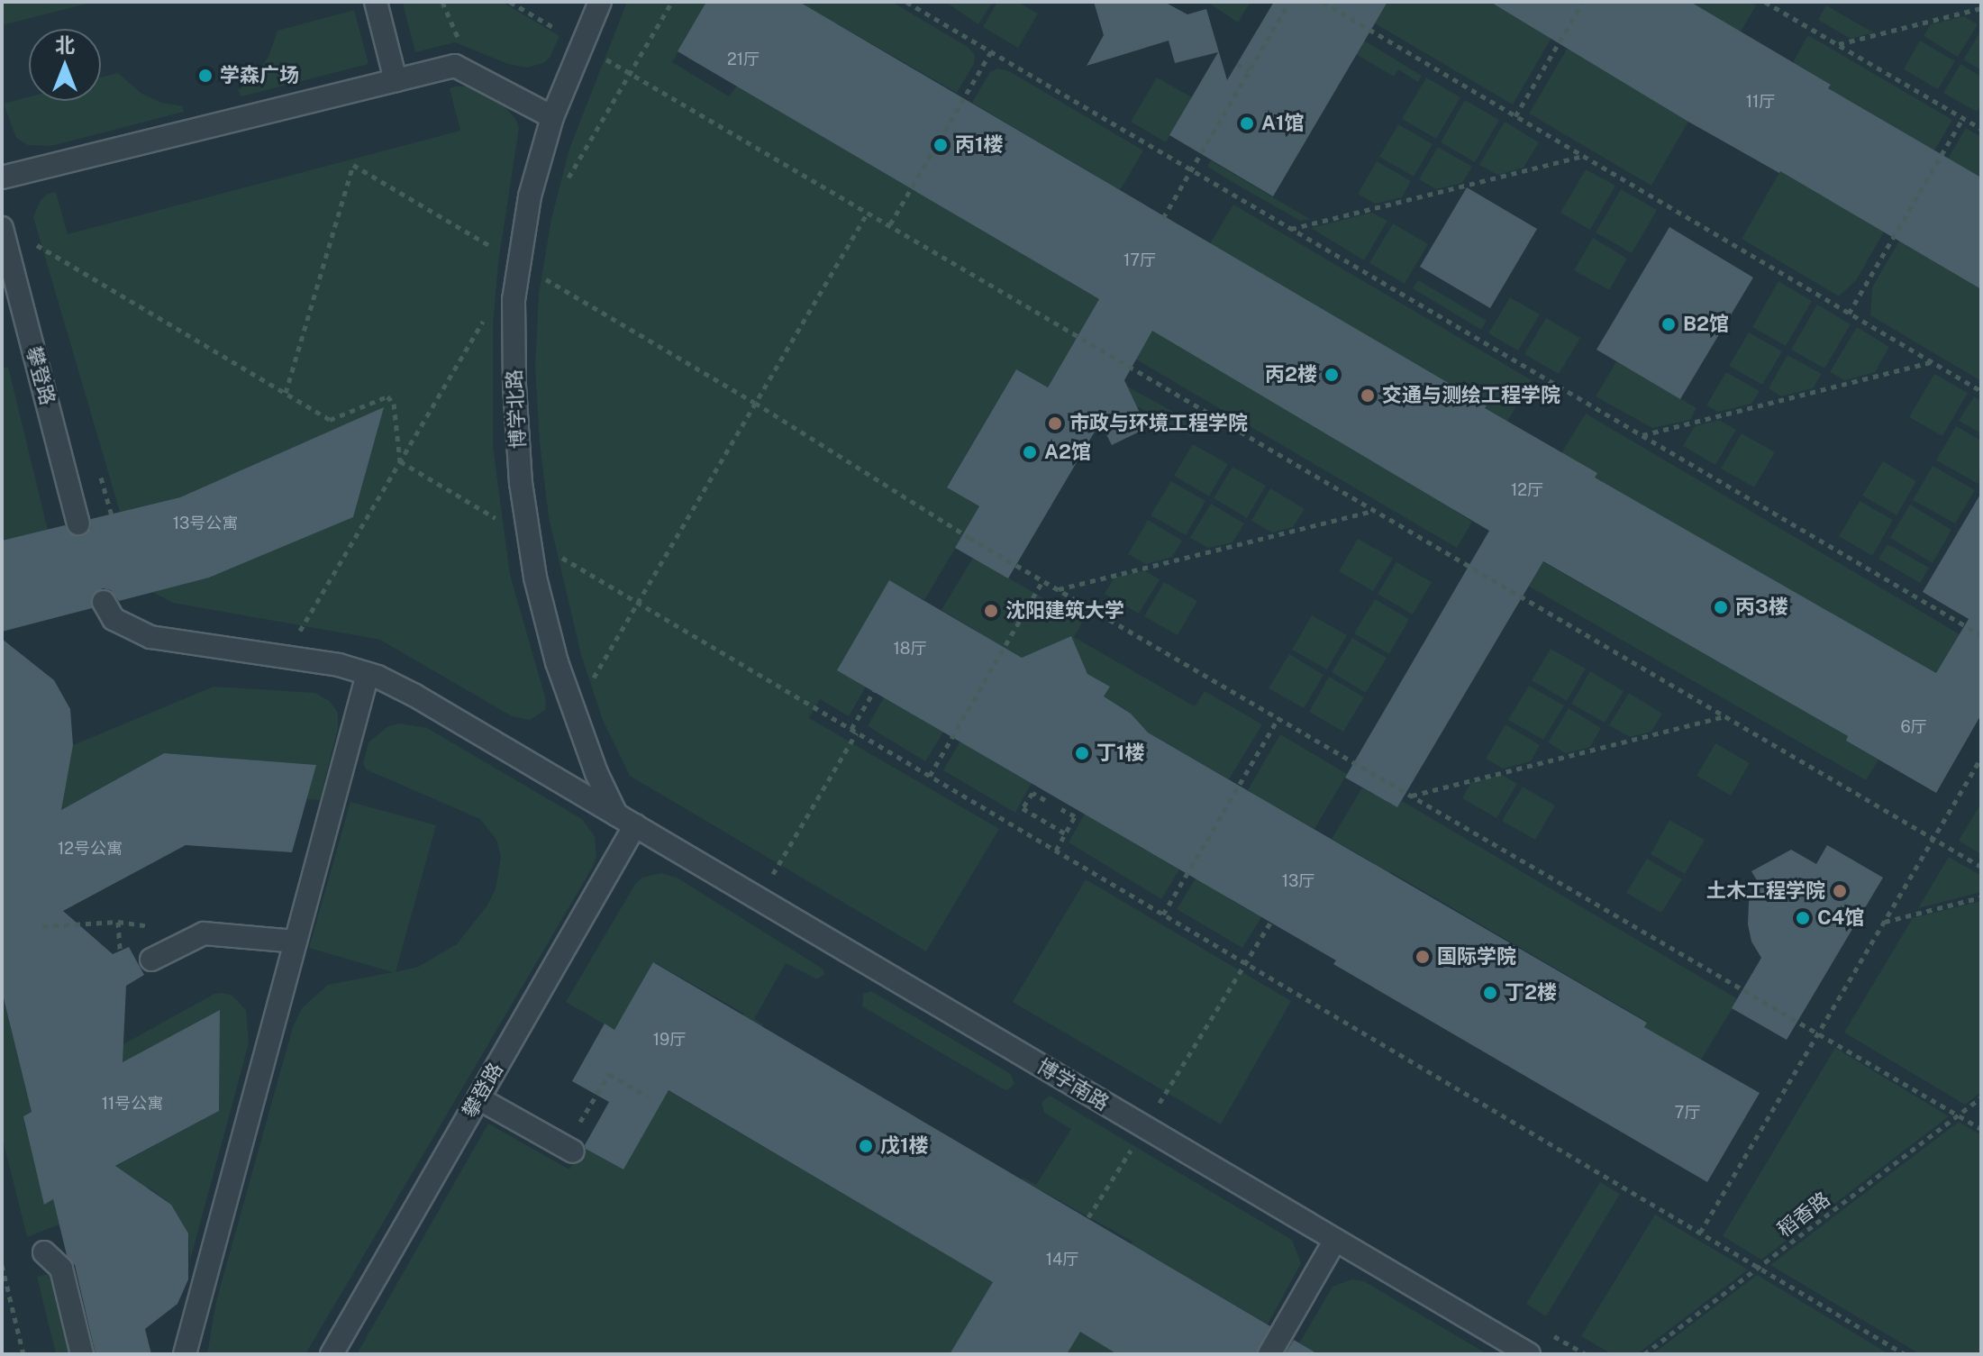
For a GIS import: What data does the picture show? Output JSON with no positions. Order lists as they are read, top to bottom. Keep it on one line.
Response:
{"streets":{"lane":["攀登路","博学北路","博学南路"],"path":["稻香路"]},"crossings":[["攀登路","博学北路"],["攀登路","博学南路"],["博学北路","博学南路"]],"places":["学森广场","A1馆","丙1楼","B2馆","丙2楼","交通与测绘工程学院","市政与环境工程学院","A2馆","丙3楼","沈阳建筑大学","丁1楼","土木工程学院","C4馆","国际学院","丁2楼","戊1楼"],"house_numbers":["21厅","11厅","17厅","12厅","13号公寓","18厅","6厅","12号公寓","13厅","19厅","11号公寓","7厅","14厅"],"north":"top"}
